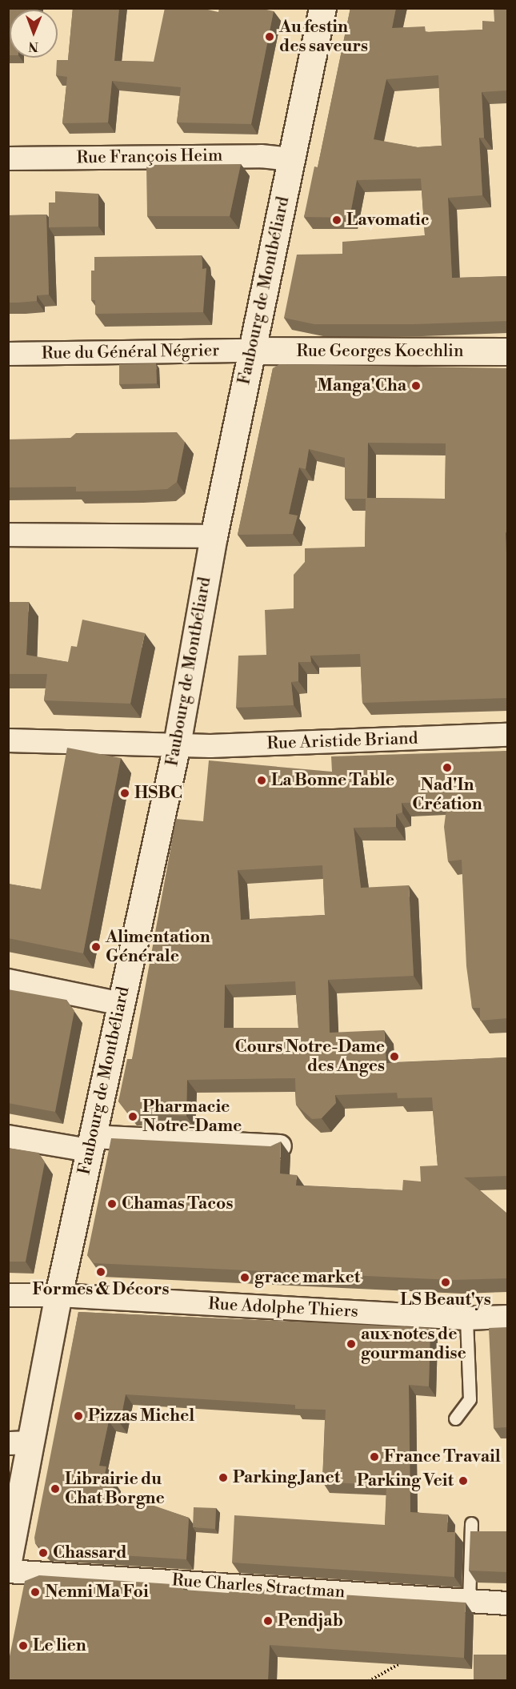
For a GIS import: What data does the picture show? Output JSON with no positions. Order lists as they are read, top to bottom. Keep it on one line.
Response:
{"streets":{"main road":["Faubourg de Montbéliard","Rue Georges Koechlin"],"street":["Rue François Heim","Rue du Général Négrier","Rue Aristide Briand","Rue Adolphe Thiers","Rue Charles Stractman"]},"crossings":[["Rue François Heim","Faubourg de Montbéliard"],["Faubourg de Montbéliard","Rue Georges Koechlin"],["Faubourg de Montbéliard","Rue du Général Négrier"],["Faubourg de Montbéliard","Rue Aristide Briand"],["Faubourg de Montbéliard","Rue Adolphe Thiers"],["Rue Georges Koechlin","Rue du Général Négrier"]],"places":["Au festin des saveurs","Lavomatic","Manga'Cha","Nad'In Création","La Bonne Table","HSBC","Alimentation Générale","Cours Notre-Dame des Anges","Pharmacie Notre-Dame","Chamas Tacos","Formes & Décors","grace market","LS Beaut'ys","aux notes de gourmandise","Pizzas Michel","France Travail","Parking Janet","Parking Veit","Librairie du Chat Borgne","Chassard","Nenni Ma Foi","Pendjab","Le lien"],"north":"bottom"}
